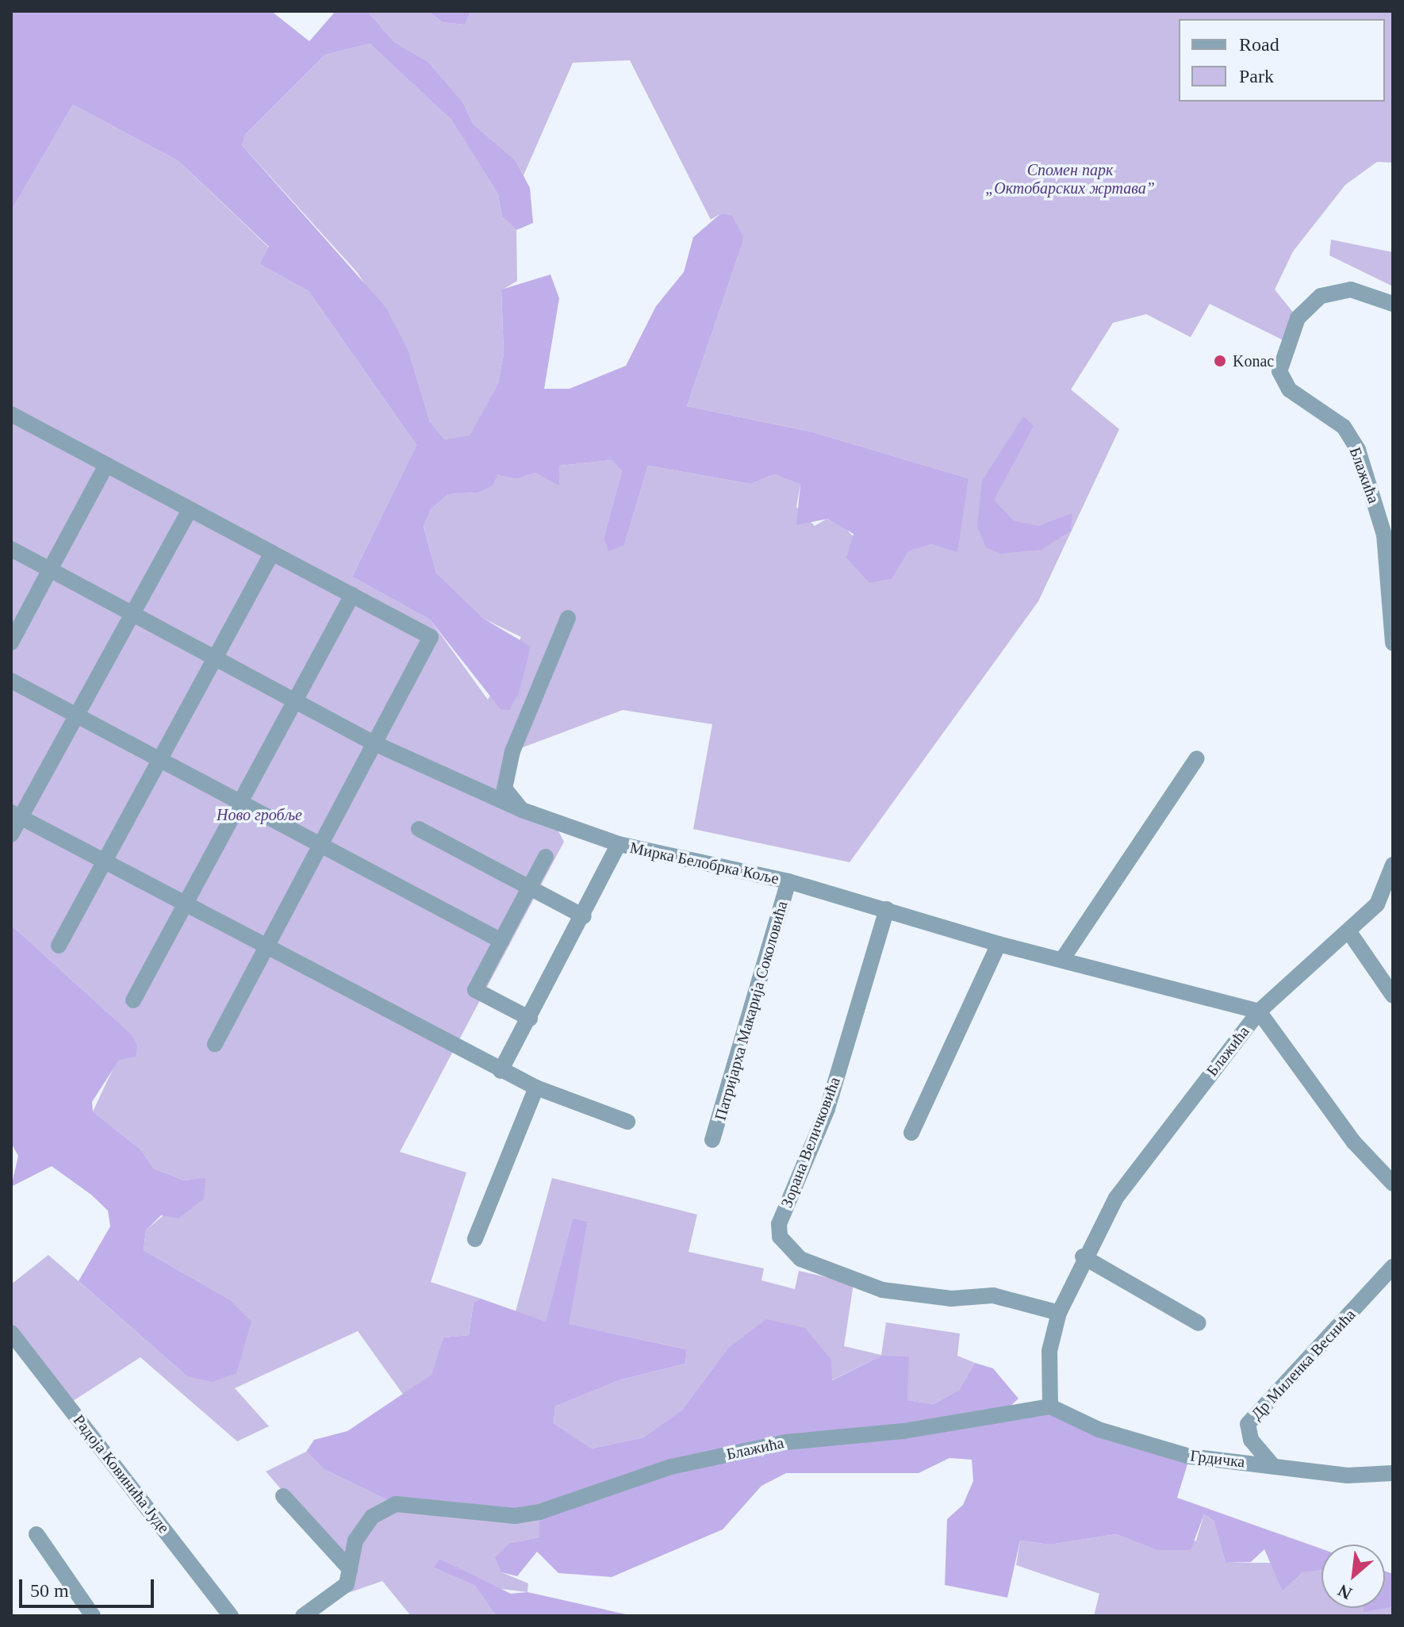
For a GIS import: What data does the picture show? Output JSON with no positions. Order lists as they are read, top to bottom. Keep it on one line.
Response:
{"streets":{"street":["Блажића","Мирка Белобрка Коље","Патријарха Макарија Соколовића","Зорана Величковића","Др Миленка Веснића","Грдичка","Радоја Ковинића Јуде"]},"crossings":[["Блажића","Мирка Белобрка Коље"],["Блажића","Зорана Величковића"],["Блажића","Грдичка"],["Мирка Белобрка Коље","Патријарха Макарија Соколовића"],["Мирка Белобрка Коље","Зорана Величковића"],["Др Миленка Веснића","Грдичка"]],"parks":["Спомен парк „Октобарских жртава”","Ново гробље"],"places":["Konac"],"legend":["Road","Park"],"scale_bar":"50 m","north":"bottom left"}
